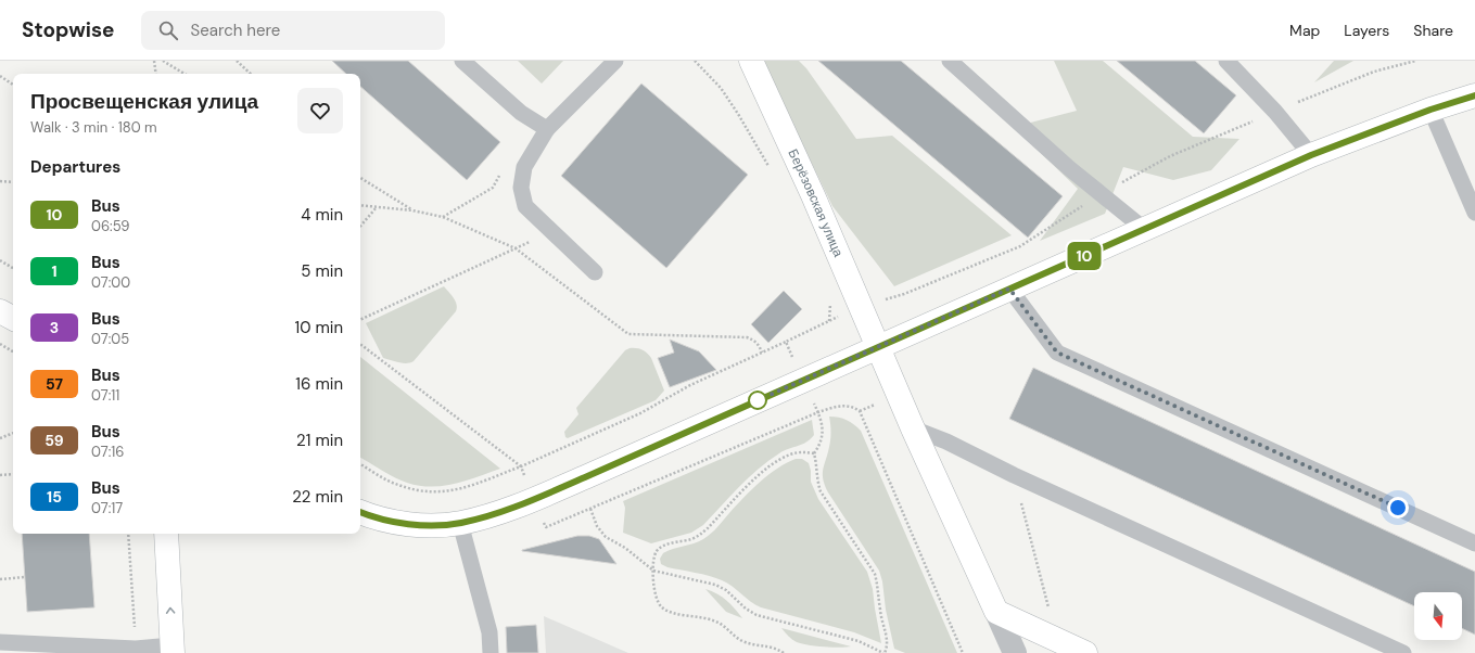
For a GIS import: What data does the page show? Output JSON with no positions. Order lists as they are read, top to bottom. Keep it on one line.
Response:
{"streets":{"main road":["Берёзовская улица"]},"lines":["bus line 10"],"north":"bottom","page":{"header":"Stopwise","search":"Search here","nav":["Map","Layers","Share"],"on_map":"10","heading":[["Просвещенская улица","Walk · 3 min · 180 m"],"Departures"],"list":[{"mark":"10","name":"Bus","note":"06:59","value":"4 min"},{"mark":"1","name":"Bus","note":"07:00","value":"5 min"},{"mark":"3","name":"Bus","note":"07:05","value":"10 min"},{"mark":"57","name":"Bus","note":"07:11","value":"16 min"},{"mark":"59","name":"Bus","note":"07:16","value":"21 min"},{"mark":"15","name":"Bus","note":"07:17","value":"22 min"}]}}
